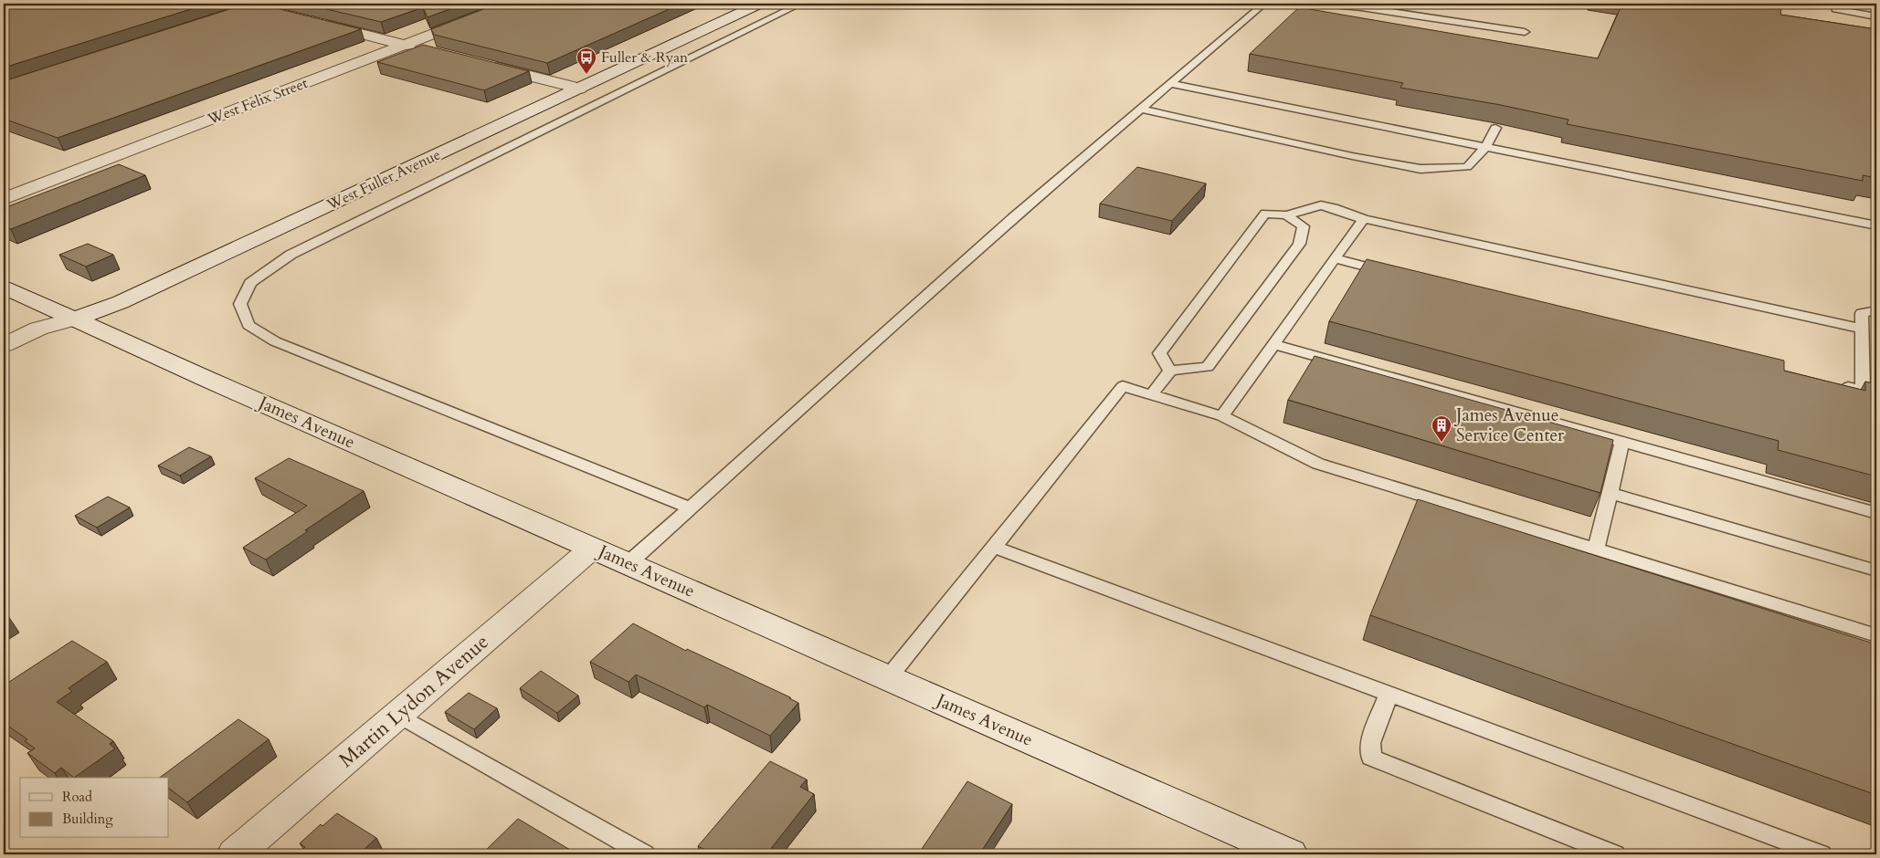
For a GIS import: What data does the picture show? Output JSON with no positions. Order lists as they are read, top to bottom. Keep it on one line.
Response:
{"streets":{"street":["West Felix Street","West Fuller Avenue","James Avenue","Martin Lydon Avenue"]},"crossings":[["West Fuller Avenue","James Avenue"],["James Avenue","Martin Lydon Avenue"]],"places":{"bus stop":["Fuller & Ryan"],"building":["James Avenue Service Center"]},"legend":["Road","Building"]}
